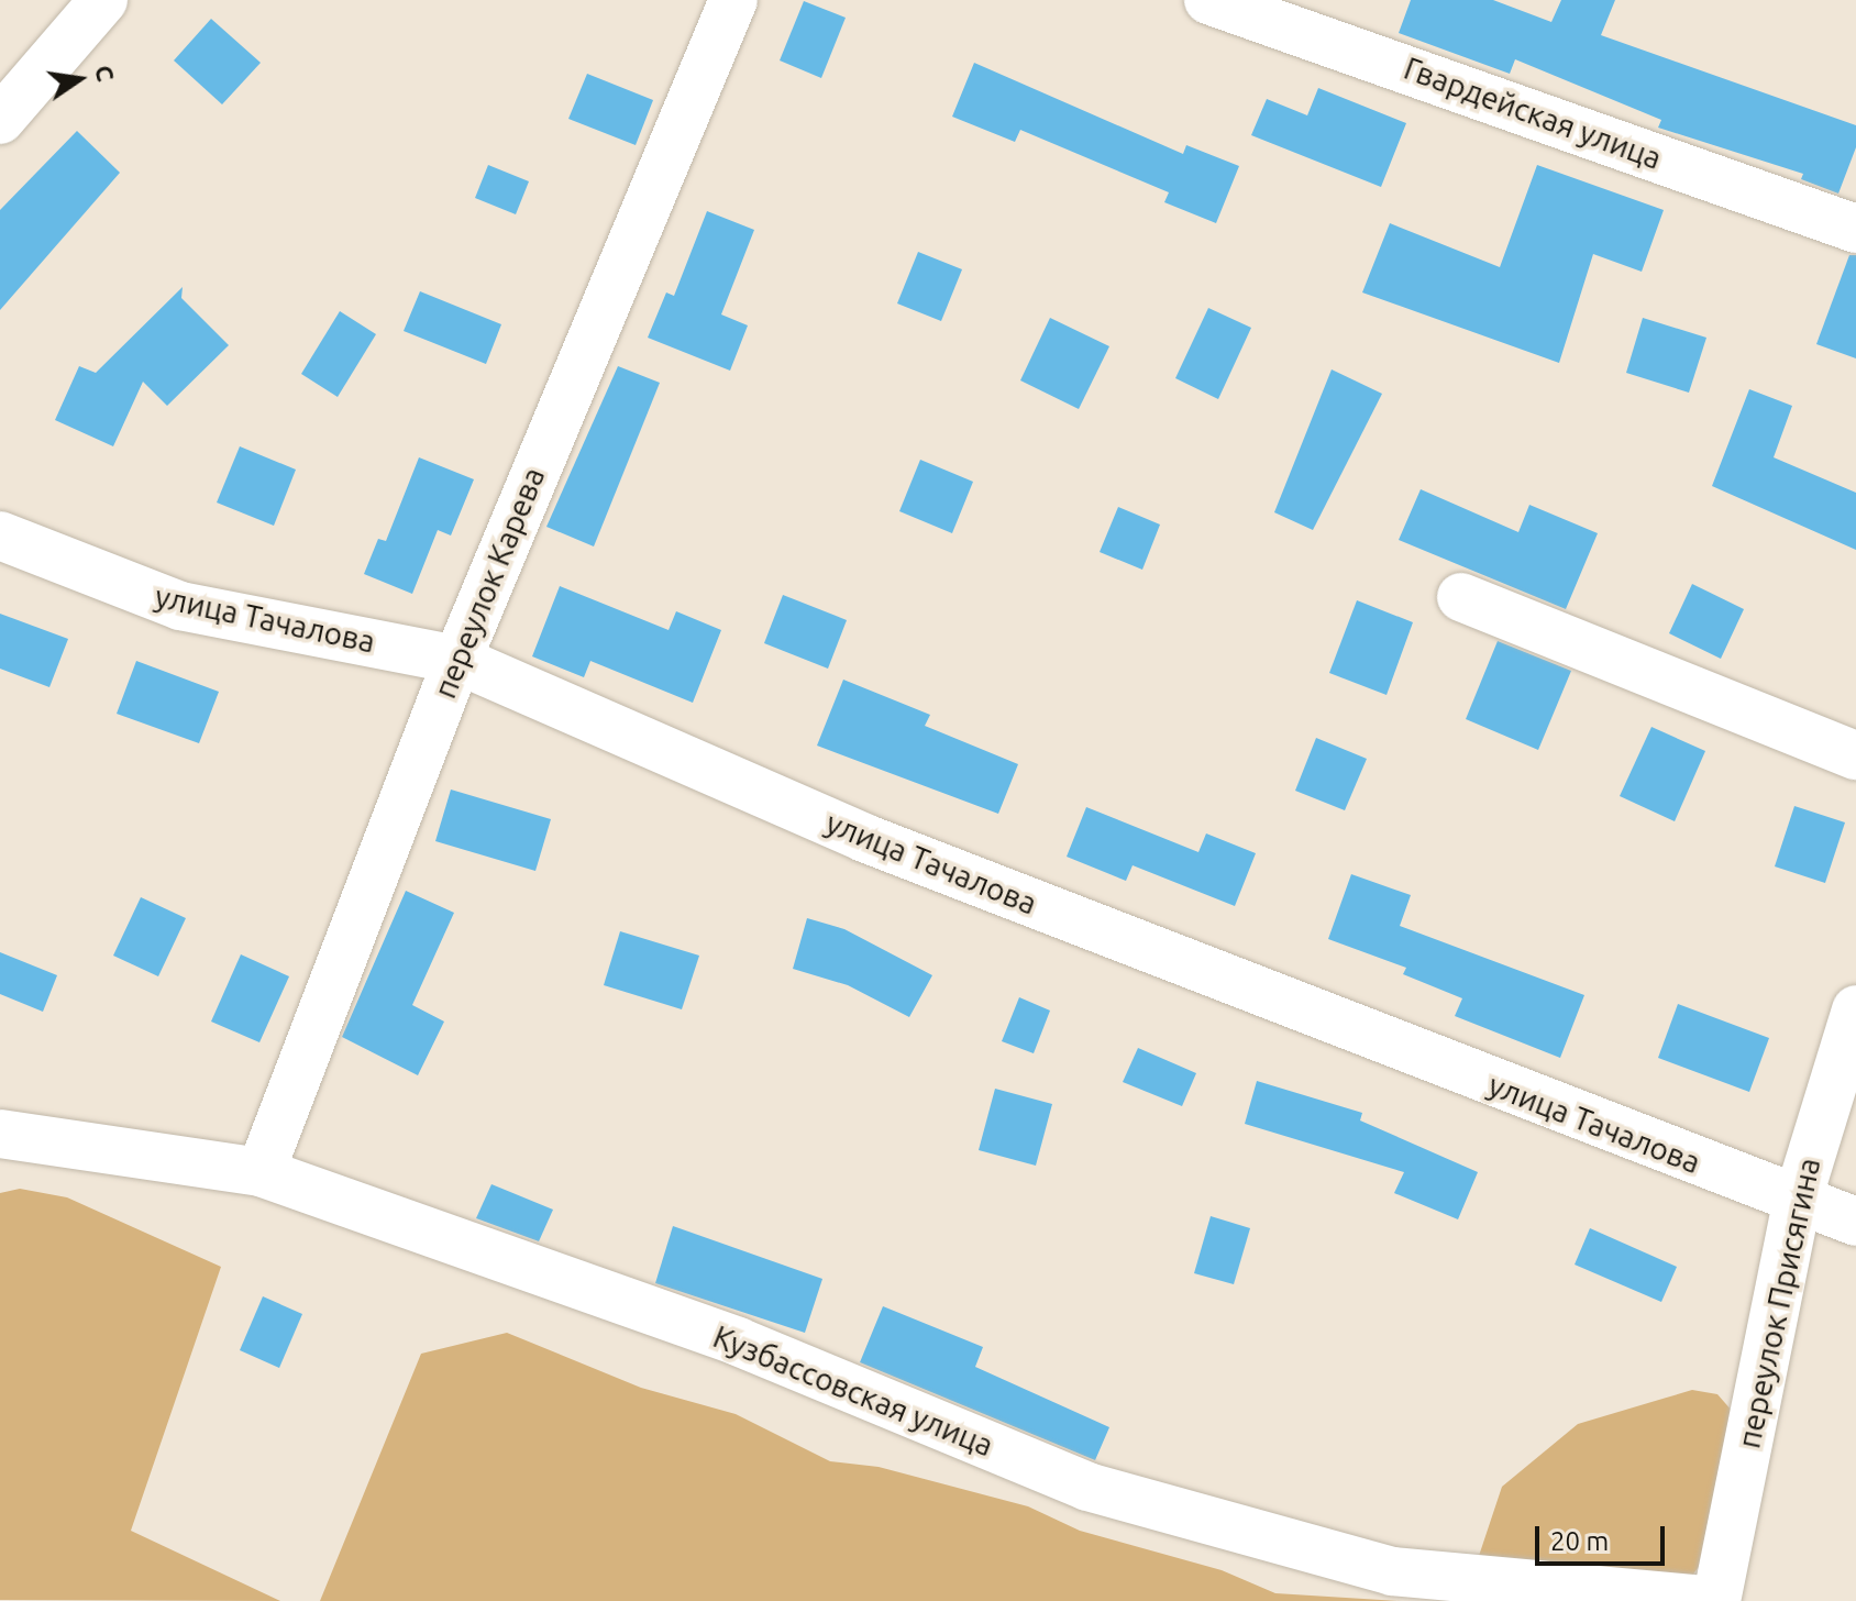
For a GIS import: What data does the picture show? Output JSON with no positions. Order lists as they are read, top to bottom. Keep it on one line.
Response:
{"streets":{"street":["Гвардейская улица","переулок Карева","улица Тачалова","переулок Присягина","Кузбассовская улица"]},"crossings":[["переулок Карева","улица Тачалова"],["переулок Карева","Кузбассовская улица"],["улица Тачалова","переулок Присягина"],["переулок Присягина","Кузбассовская улица"]],"scale_bar":"20 m","north":"right"}
